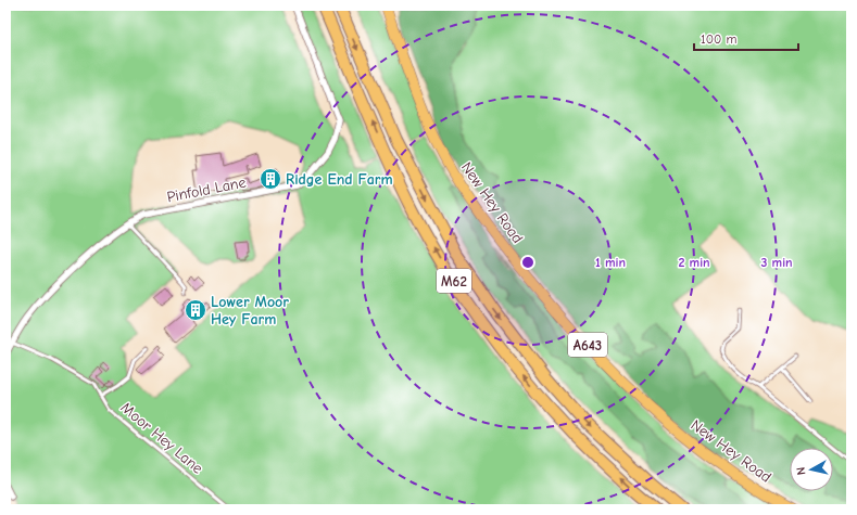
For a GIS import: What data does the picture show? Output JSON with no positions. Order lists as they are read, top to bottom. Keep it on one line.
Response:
{"streets":{"highway":["M62"],"main road":["New Hey Road","A643"],"street":["Pinfold Lane"],"lane":["Moor Hey Lane"]},"crossings":[["Pinfold Lane","Moor Hey Lane"]],"places":{"building":["Ridge End Farm","Lower Moor Hey Farm"]},"scale_bar":"100 m","north":"left","rings":["1 min","2 min","3 min"]}
